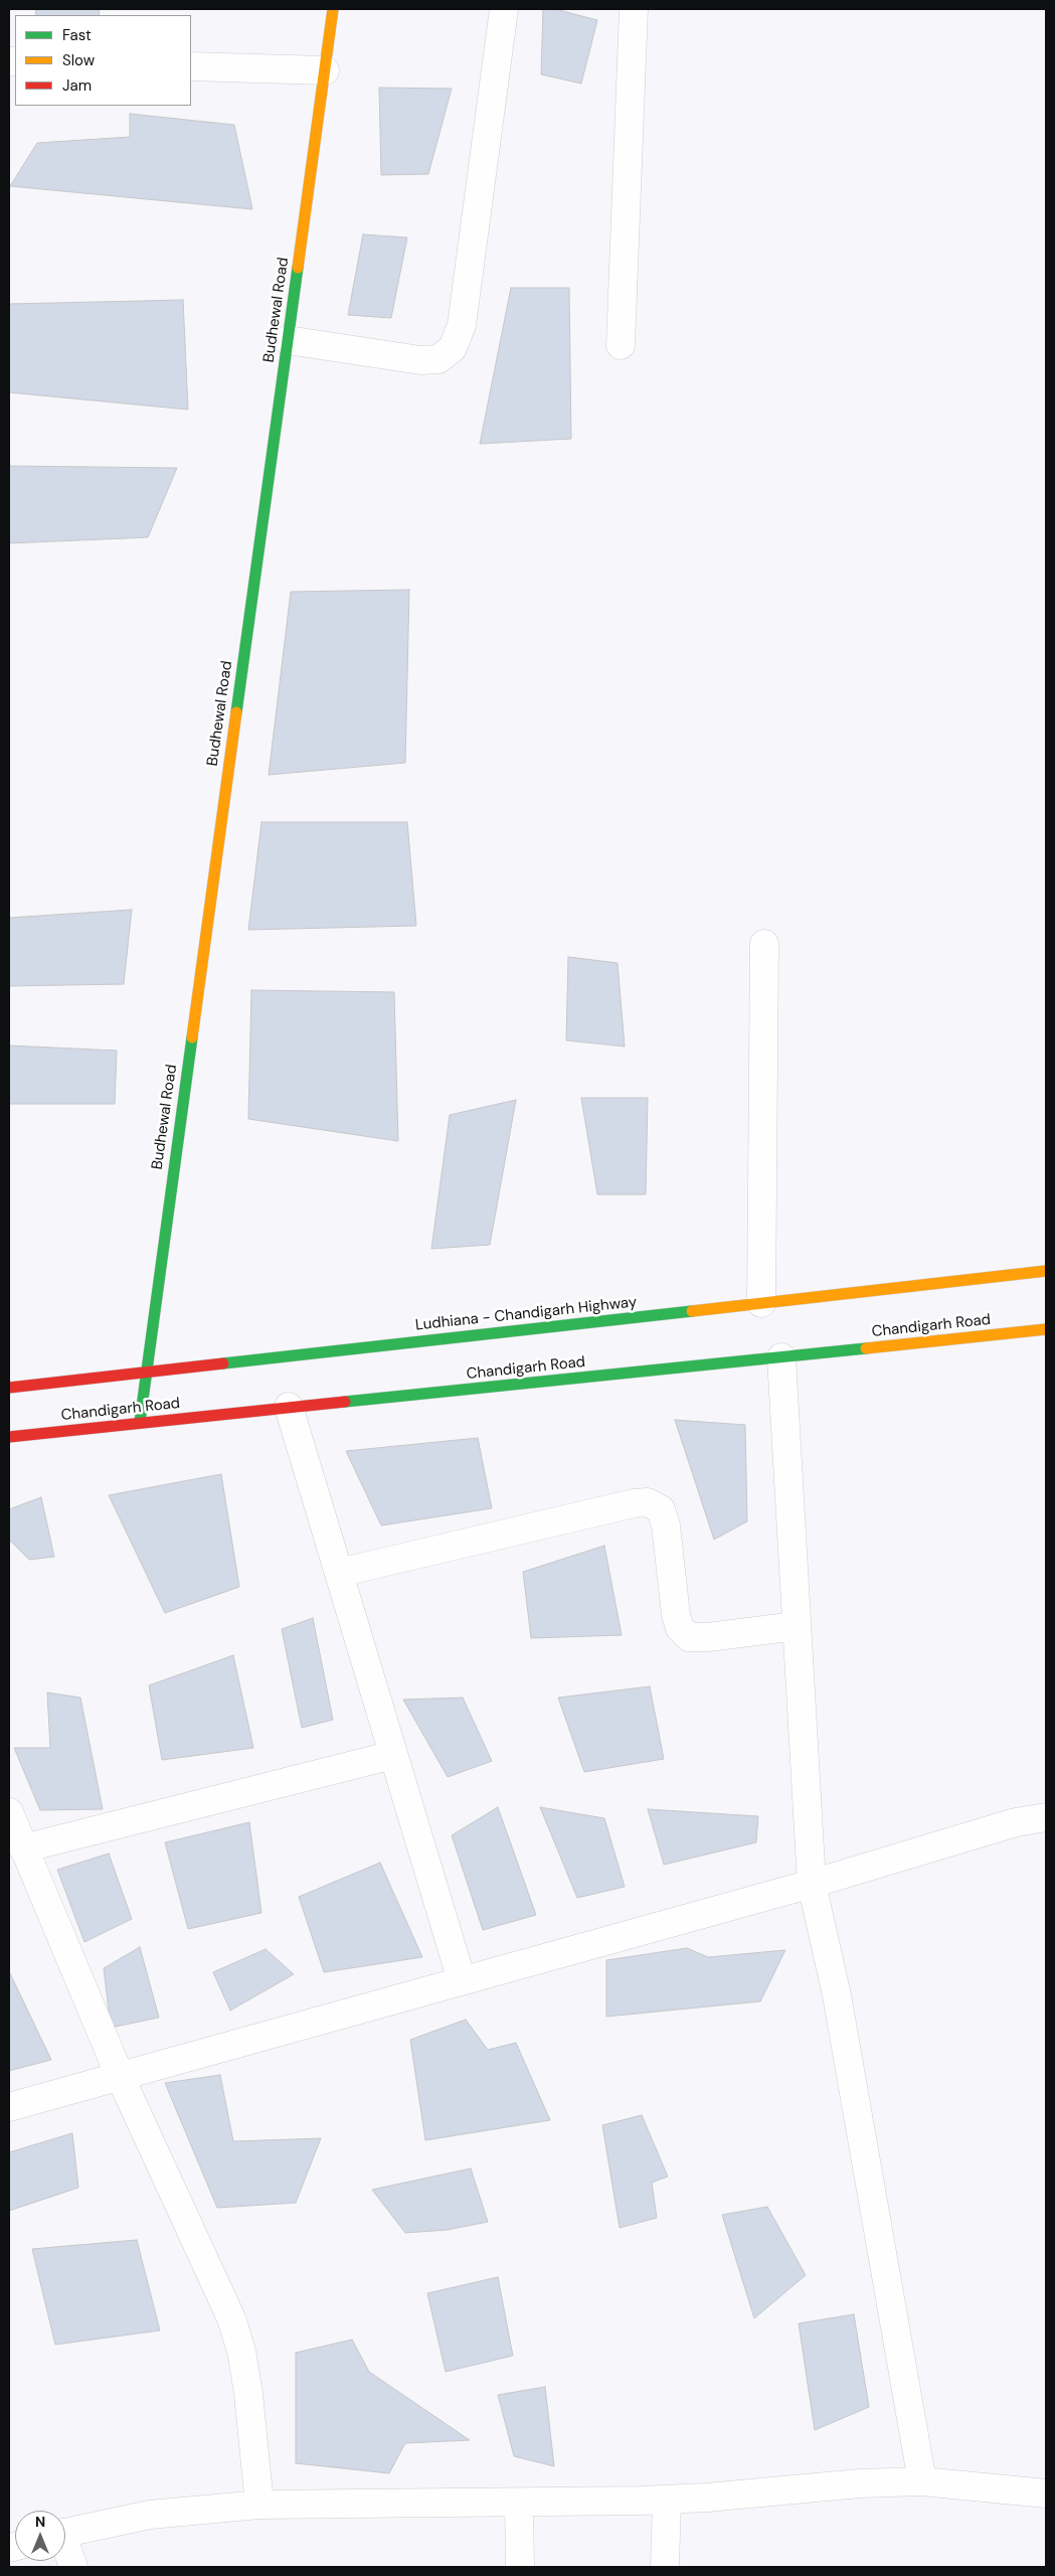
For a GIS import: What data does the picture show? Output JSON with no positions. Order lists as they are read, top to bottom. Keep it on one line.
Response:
{"streets":{"main road":["Budhewal Road","Ludhiana - Chandigarh Highway","Chandigarh Road"]},"crossings":[["Budhewal Road","Ludhiana - Chandigarh Highway"],["Budhewal Road","Chandigarh Road"]],"legend":["Fast","Slow","Jam"],"north":"top"}
